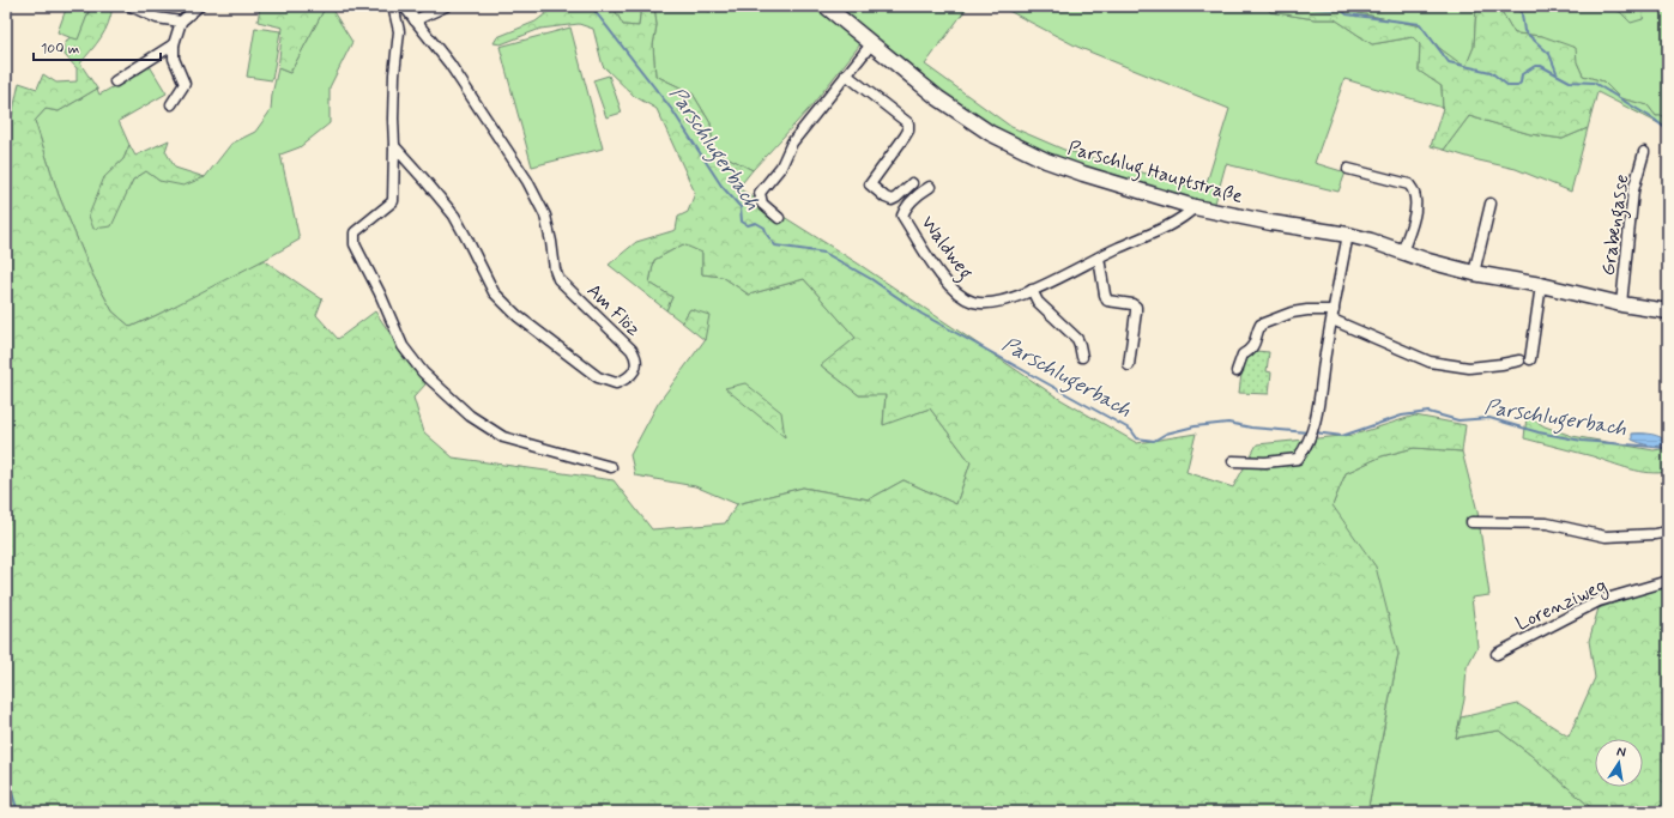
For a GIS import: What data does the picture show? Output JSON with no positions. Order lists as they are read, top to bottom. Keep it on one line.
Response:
{"streets":{"main road":["Parschlug Hauptstraße"],"street":["Grabengasse","Waldweg","Am Flöz","Lorenziweg"]},"crossings":[["Parschlug Hauptstraße","Grabengasse"],["Parschlug Hauptstraße","Waldweg"]],"water":["Parschlugerbach"],"scale_bar":"100 m","north":"top"}
